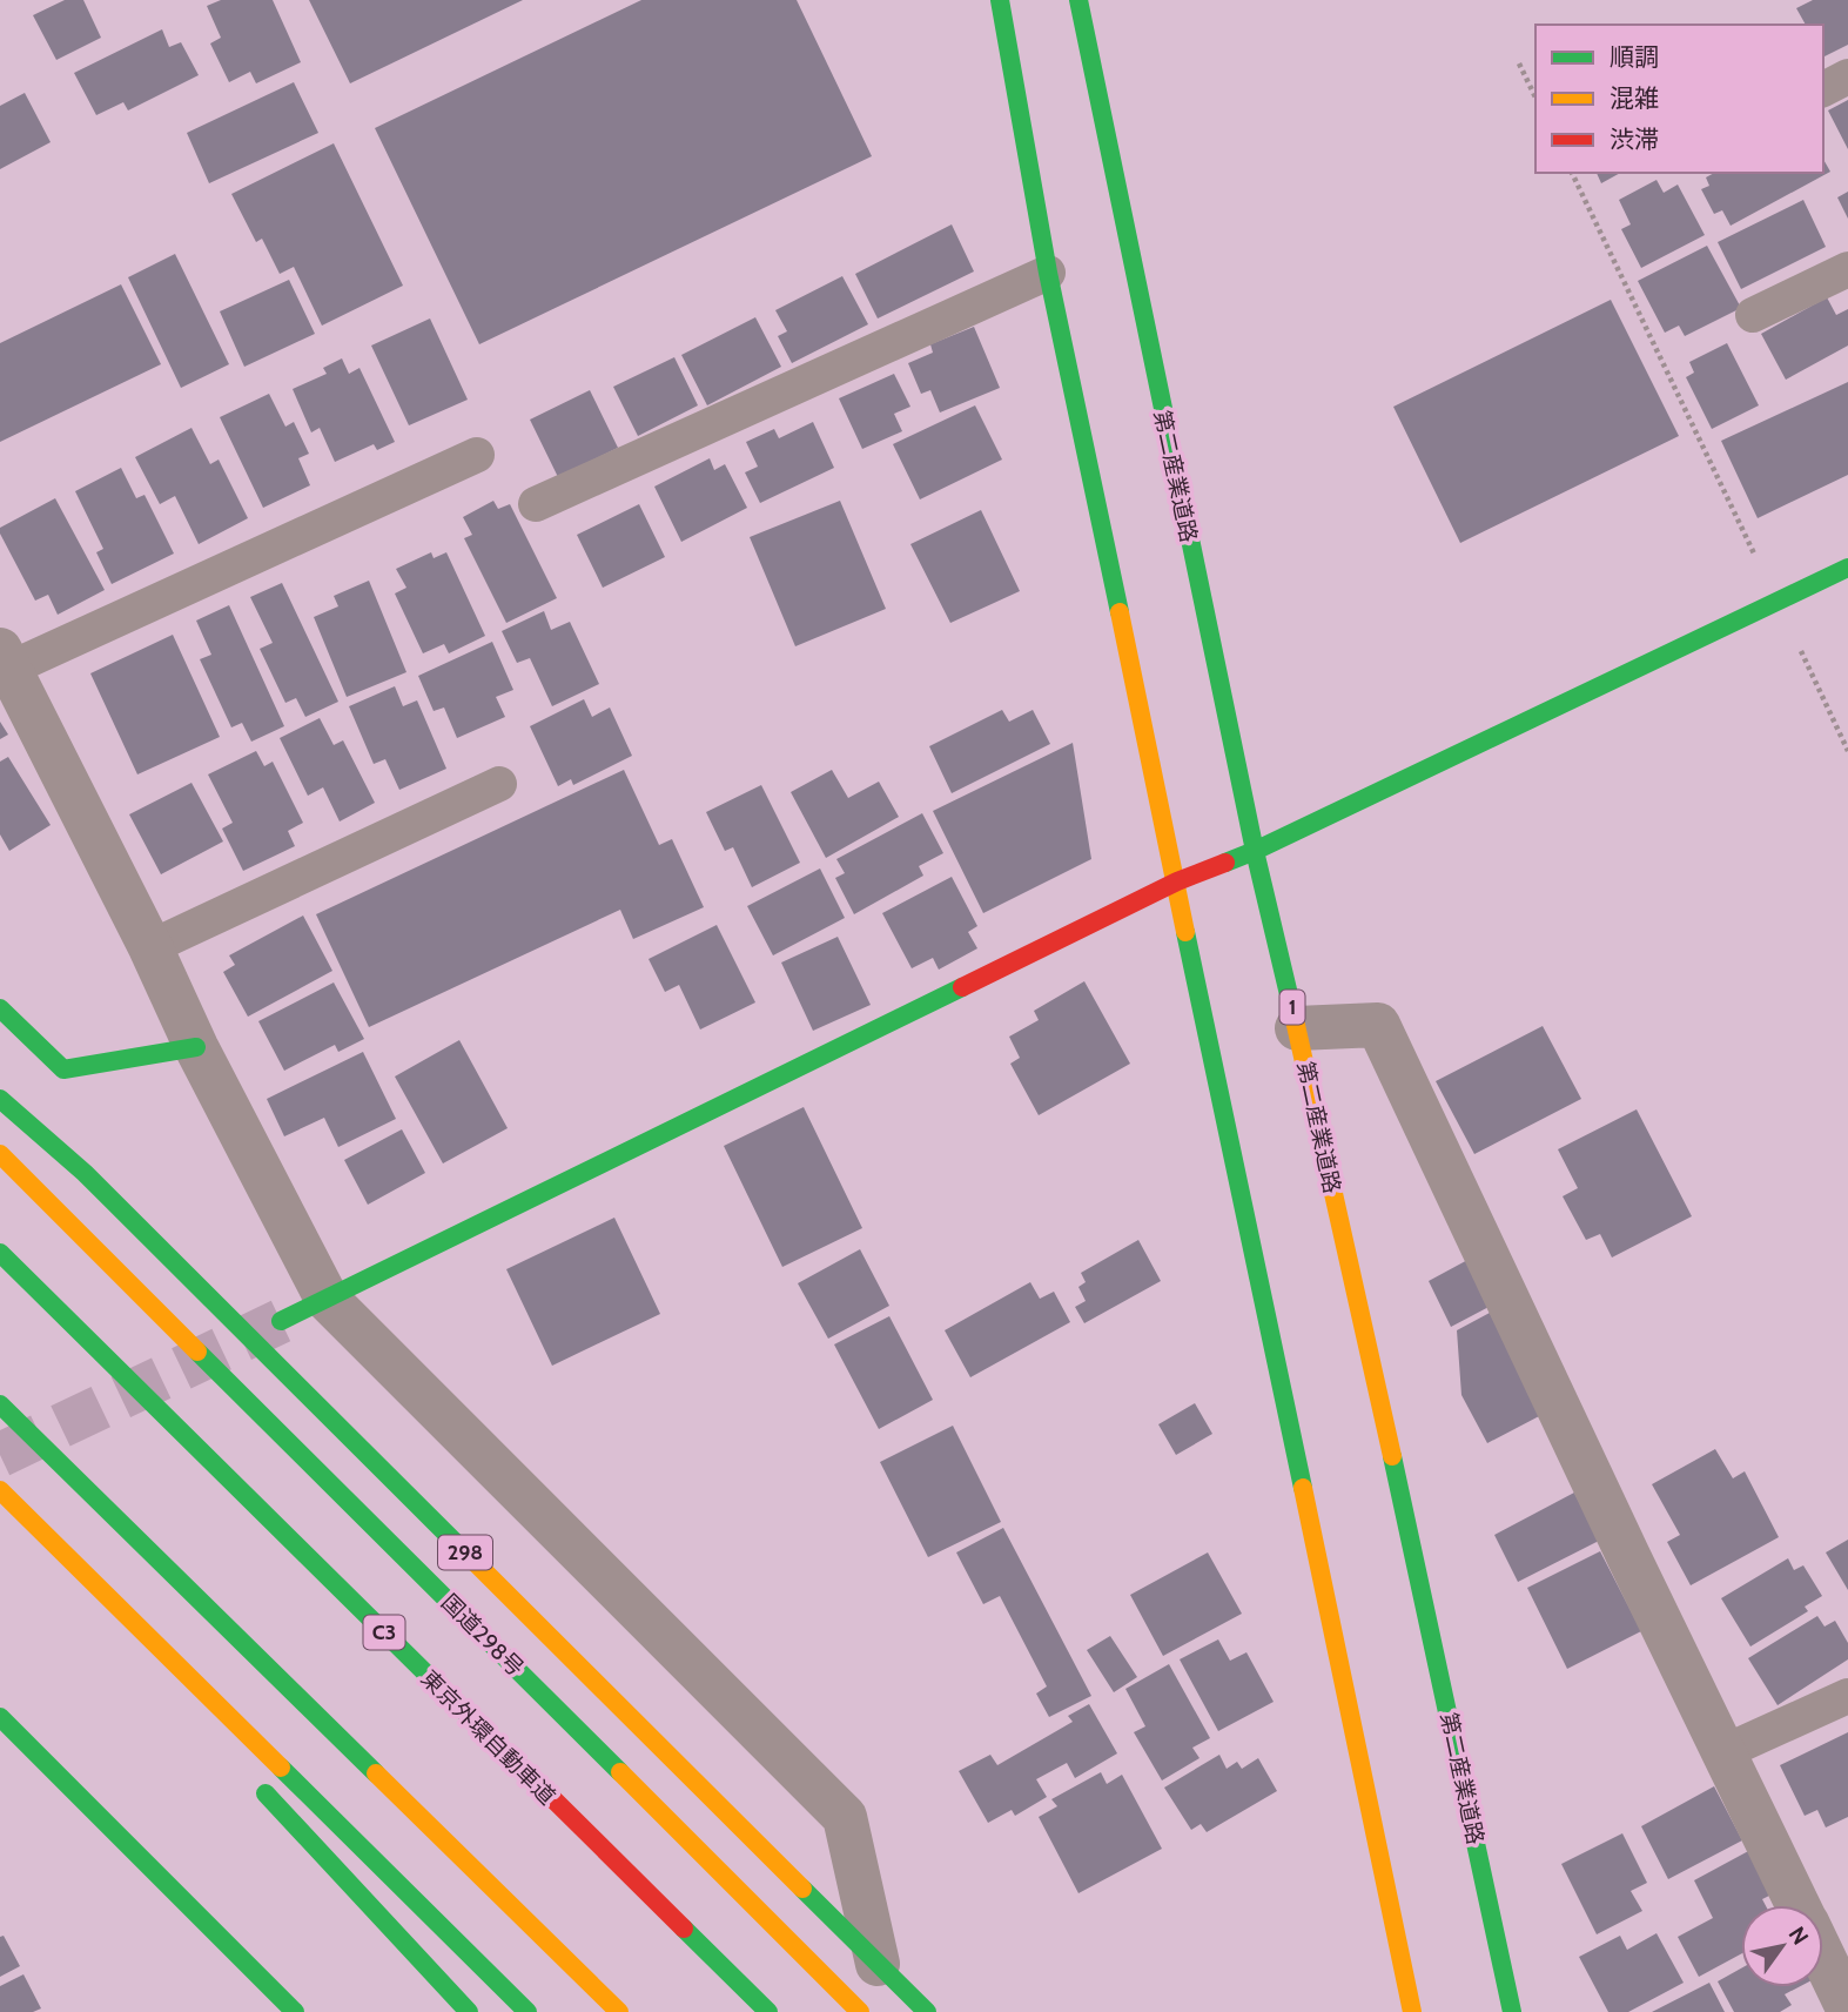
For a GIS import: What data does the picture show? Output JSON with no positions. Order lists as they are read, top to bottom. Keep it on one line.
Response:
{"streets":{"main road":["第二産業道路","1","298","C3","国道298号","東京外環自動車道"]},"legend":["順調","混雑","渋滞"],"north":"top right"}
